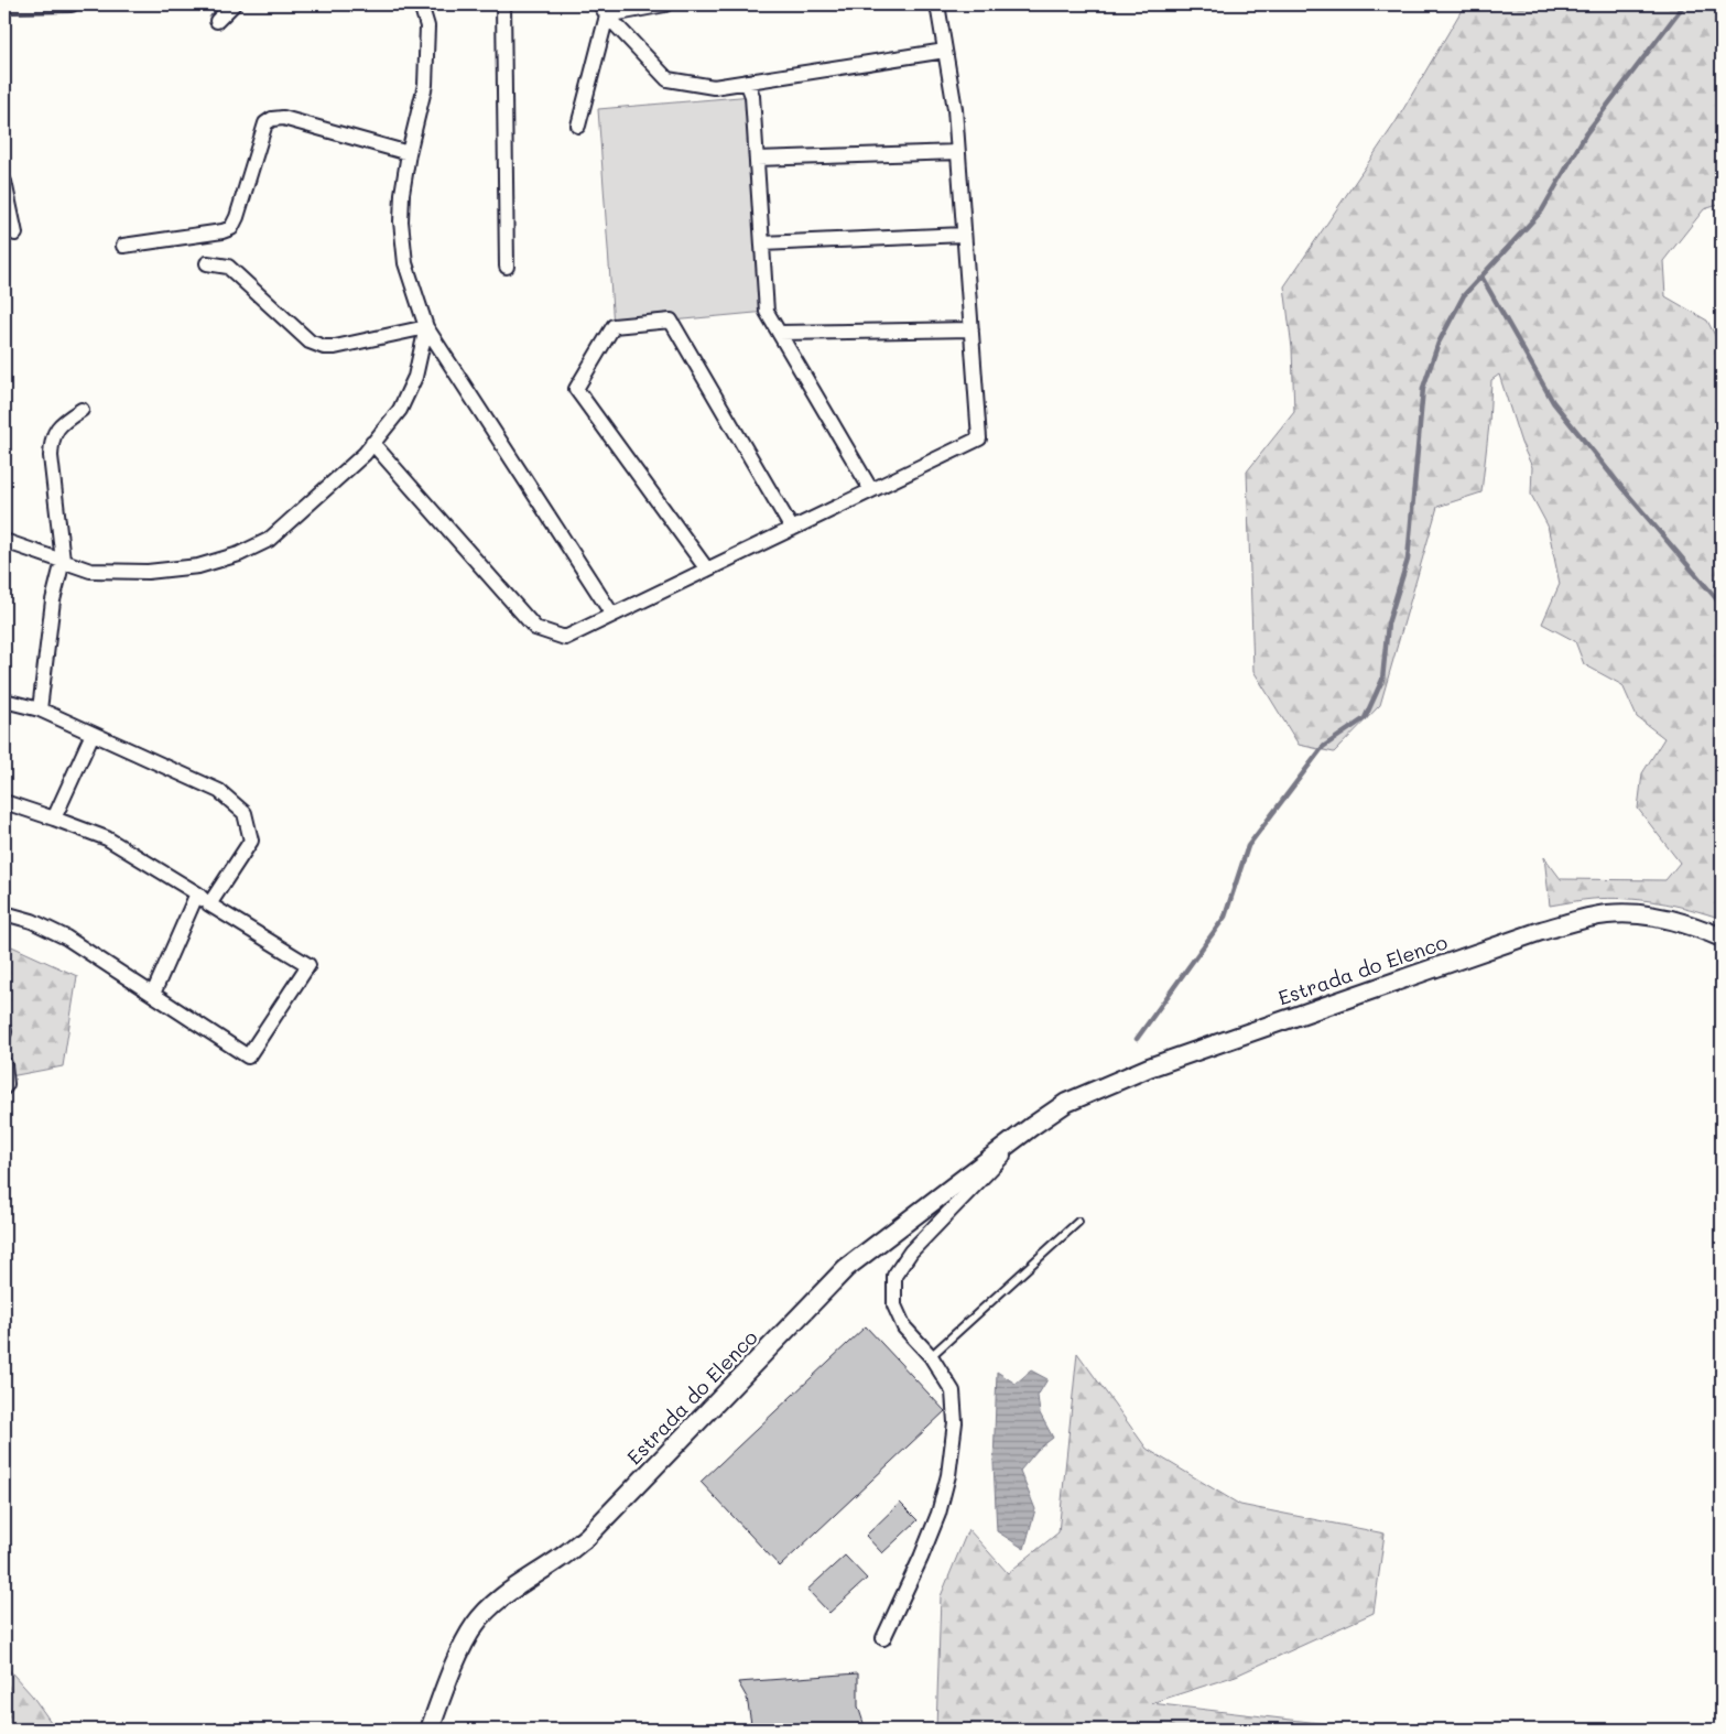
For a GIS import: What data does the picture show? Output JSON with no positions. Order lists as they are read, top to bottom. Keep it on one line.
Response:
{"streets":{"street":["Estrada do Elenco"]}}
